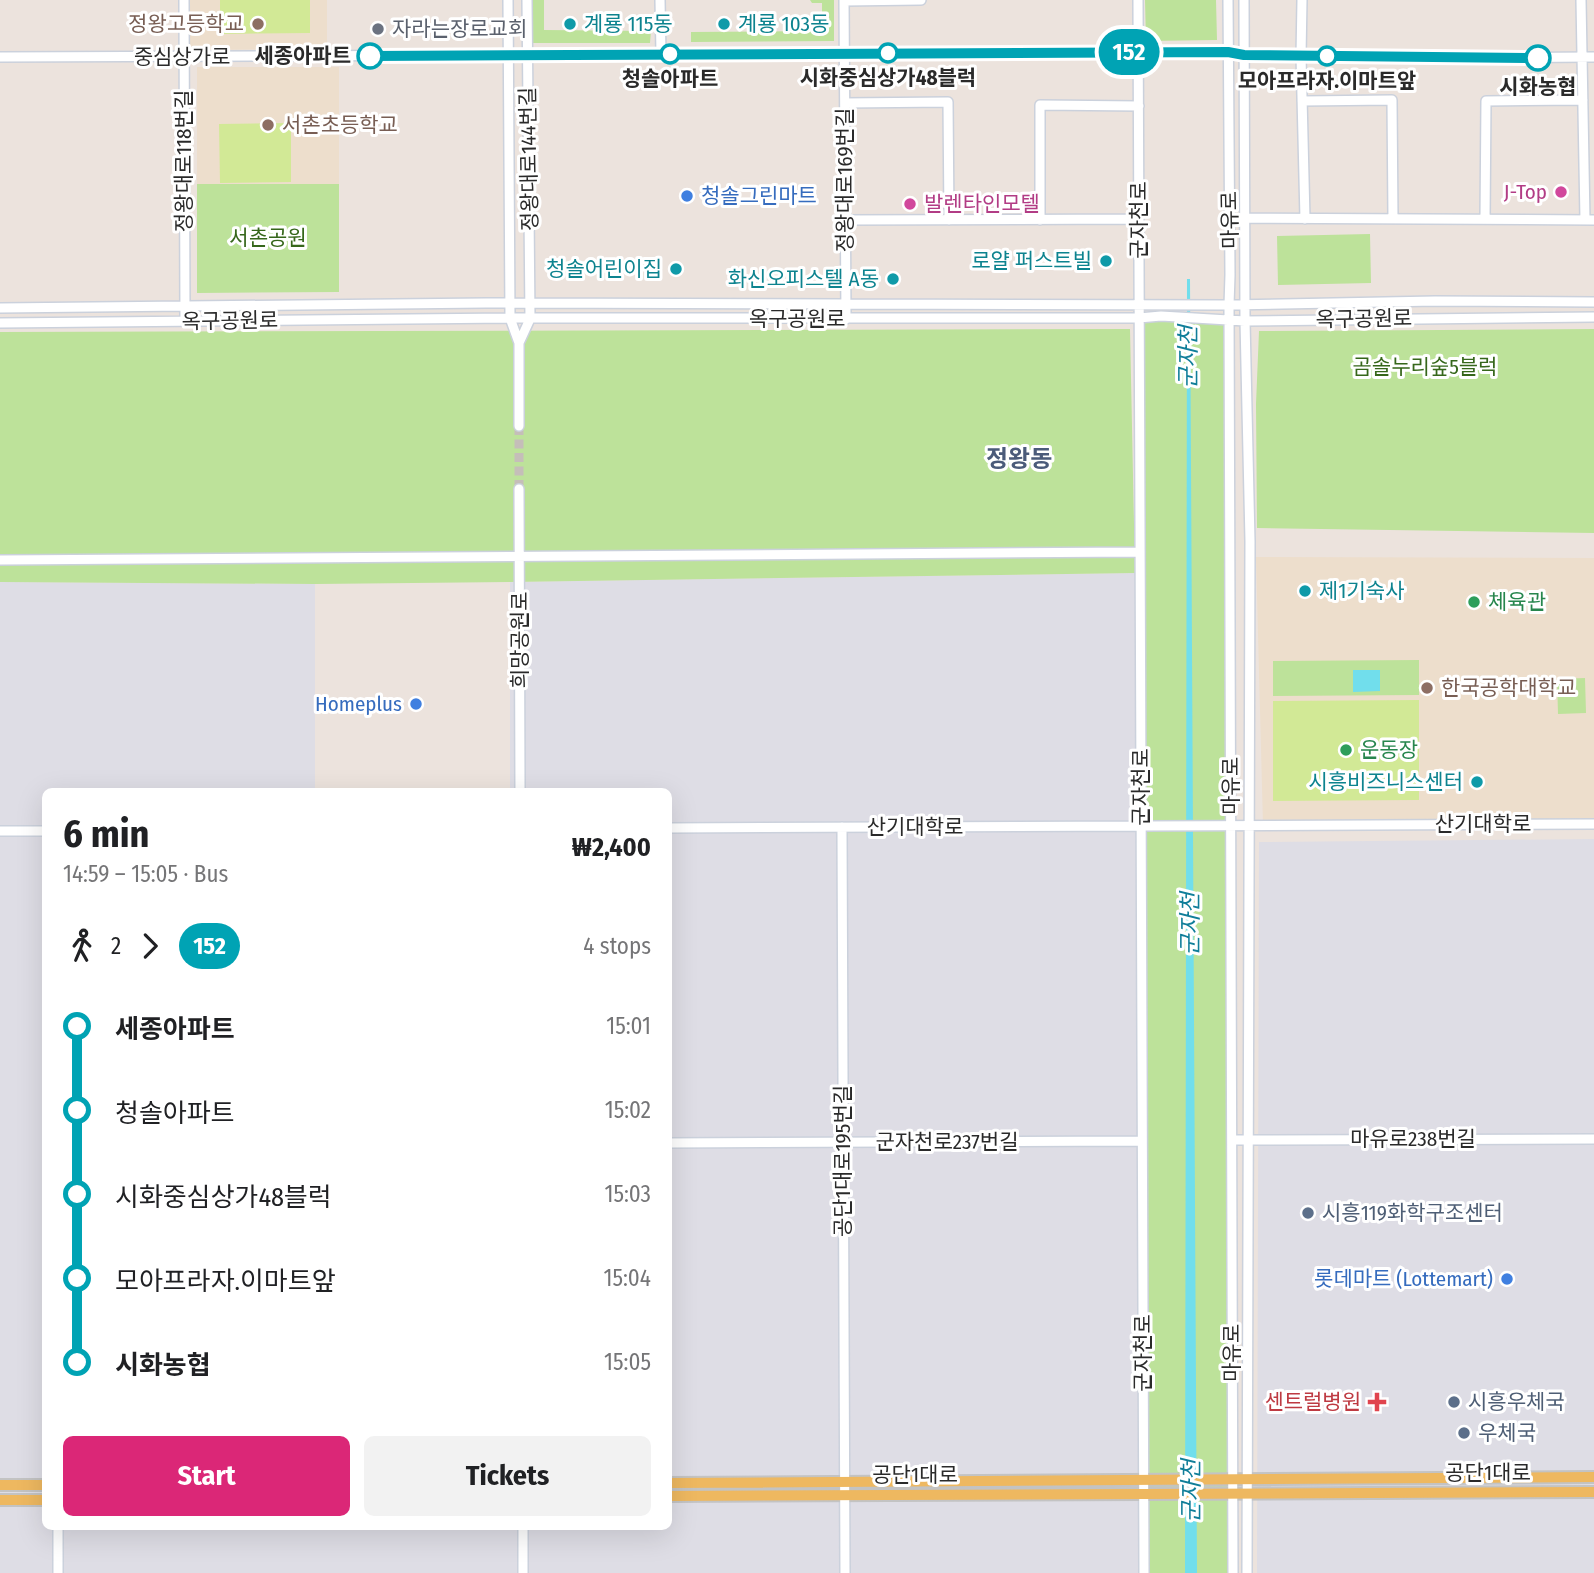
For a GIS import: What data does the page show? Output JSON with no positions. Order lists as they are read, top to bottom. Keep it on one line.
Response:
{"streets":{"main road":["공단1대로"],"street":["중심상가로","정왕대로144번길","정왕대로118번길","정왕대로169번길","군자천로","마유로","옥구공원로","희망공원로","산기대학로","마유로238번길","군자천로237번길","공단1대로195번길"]},"crossings":[["중심상가로","정왕대로144번길"],["중심상가로","정왕대로118번길"],["중심상가로","정왕대로169번길"],["중심상가로","군자천로"],["중심상가로","마유로"],["정왕대로144번길","옥구공원로"],["정왕대로118번길","옥구공원로"],["정왕대로169번길","옥구공원로"],["군자천로","옥구공원로"],["군자천로","산기대학로"],["군자천로","군자천로237번길"],["군자천로","공단1대로"],["마유로","옥구공원로"],["마유로","산기대학로"],["마유로","마유로238번길"],["마유로","공단1대로"],["산기대학로","공단1대로195번길"],["군자천로237번길","공단1대로195번길"],["공단1대로195번길","공단1대로"]],"districts":["정왕동"],"water":["군자천"],"parks":["서촌공원","곰솔누리숲5블럭"],"places":{"other":["정왕고등학교","계룡 115동","계룡 103동","자라는장로교회","시화중심상가48블럭","청솔아파트","세종아파트","모아프라자.이마트앞","시화농협","서촌초등학교","J-Top","청솔그린마트","발렌타인모텔","로얄 퍼스트빌","청솔어린이집","화신오피스텔 A동","제1기숙사","체육관","한국공학대학교","Homeplus","운동장","시흥비즈니스센터","시흥119화학구조센터","롯데마트 (Lottemart)","시흥우체국","우체국"],"health":["센트럴병원"]},"lines":["bus line 152"],"page":{"on_map":"152","heading":["6 min","14:59 – 15:05 · Bus","₩2,400"],"legs":["2","152","4 stops"],"list":[{"name":"세종아파트","value":"15:01"},{"name":"청솔아파트","value":"15:02"},{"name":"시화중심상가48블럭","value":"15:03"},{"name":"모아프라자.이마트앞","value":"15:04"},{"name":"시화농협","value":"15:05"}],"buttons":["Start","Tickets"]}}
